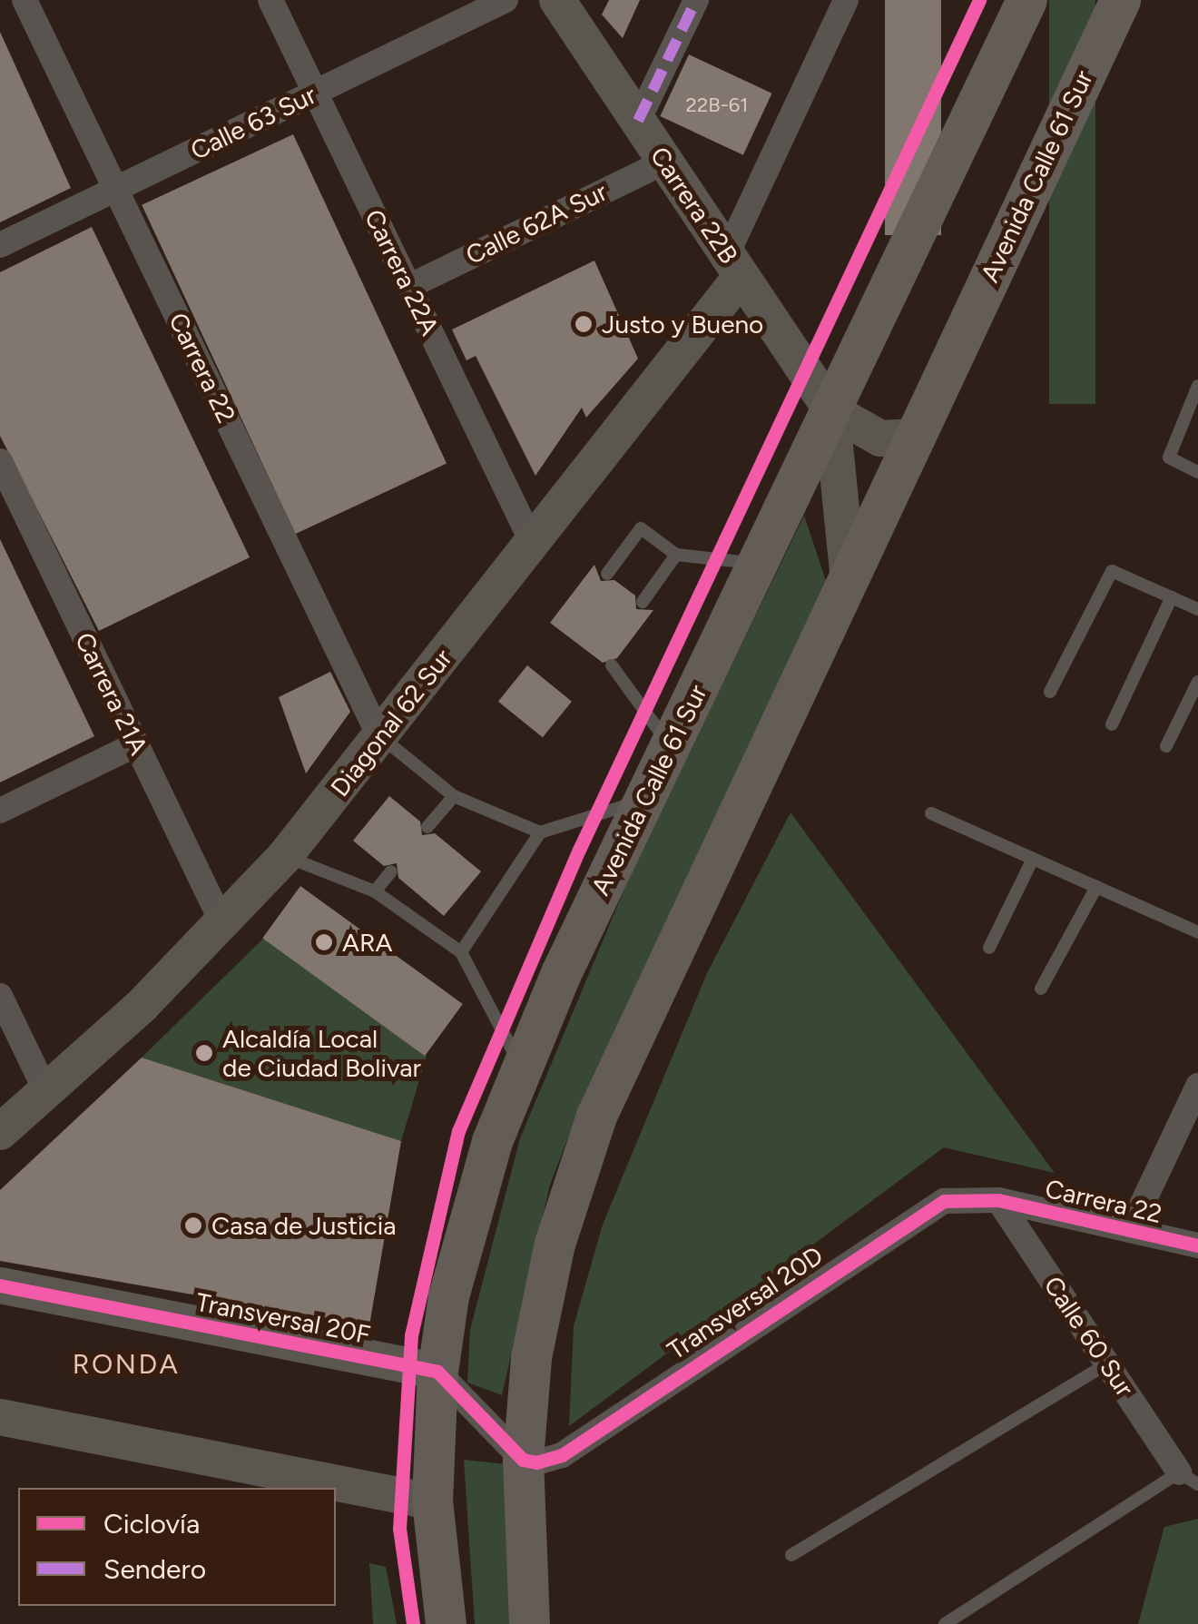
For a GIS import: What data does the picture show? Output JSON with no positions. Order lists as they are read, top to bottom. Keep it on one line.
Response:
{"streets":{"main road":["Avenida Calle 61 Sur"],"street":["Calle 63 Sur","Carrera 22B","Calle 62A Sur","Carrera 22A","Carrera 22","Carrera 21A","Diagonal 62 Sur","Transversal 20D","Transversal 20F","Calle 60 Sur"]},"crossings":[["Calle 63 Sur","Carrera 22A"],["Calle 63 Sur","Carrera 22"],["Avenida Calle 61 Sur","Carrera 22B"],["Avenida Calle 61 Sur","Transversal 20D"],["Avenida Calle 61 Sur","Transversal 20F"],["Carrera 22B","Calle 62A Sur"],["Carrera 22B","Diagonal 62 Sur"],["Calle 62A Sur","Carrera 22A"],["Carrera 22A","Diagonal 62 Sur"],["Carrera 22","Diagonal 62 Sur"],["Carrera 22","Transversal 20D"],["Carrera 22","Calle 60 Sur"],["Carrera 21A","Diagonal 62 Sur"],["Transversal 20D","Calle 60 Sur"]],"districts":["RONDA"],"places":["Justo y Bueno","ARA","Alcaldía Local de Ciudad Bolivar","Casa de Justicia"],"house_numbers":["22B-61"],"legend":["Ciclovía","Sendero"]}
